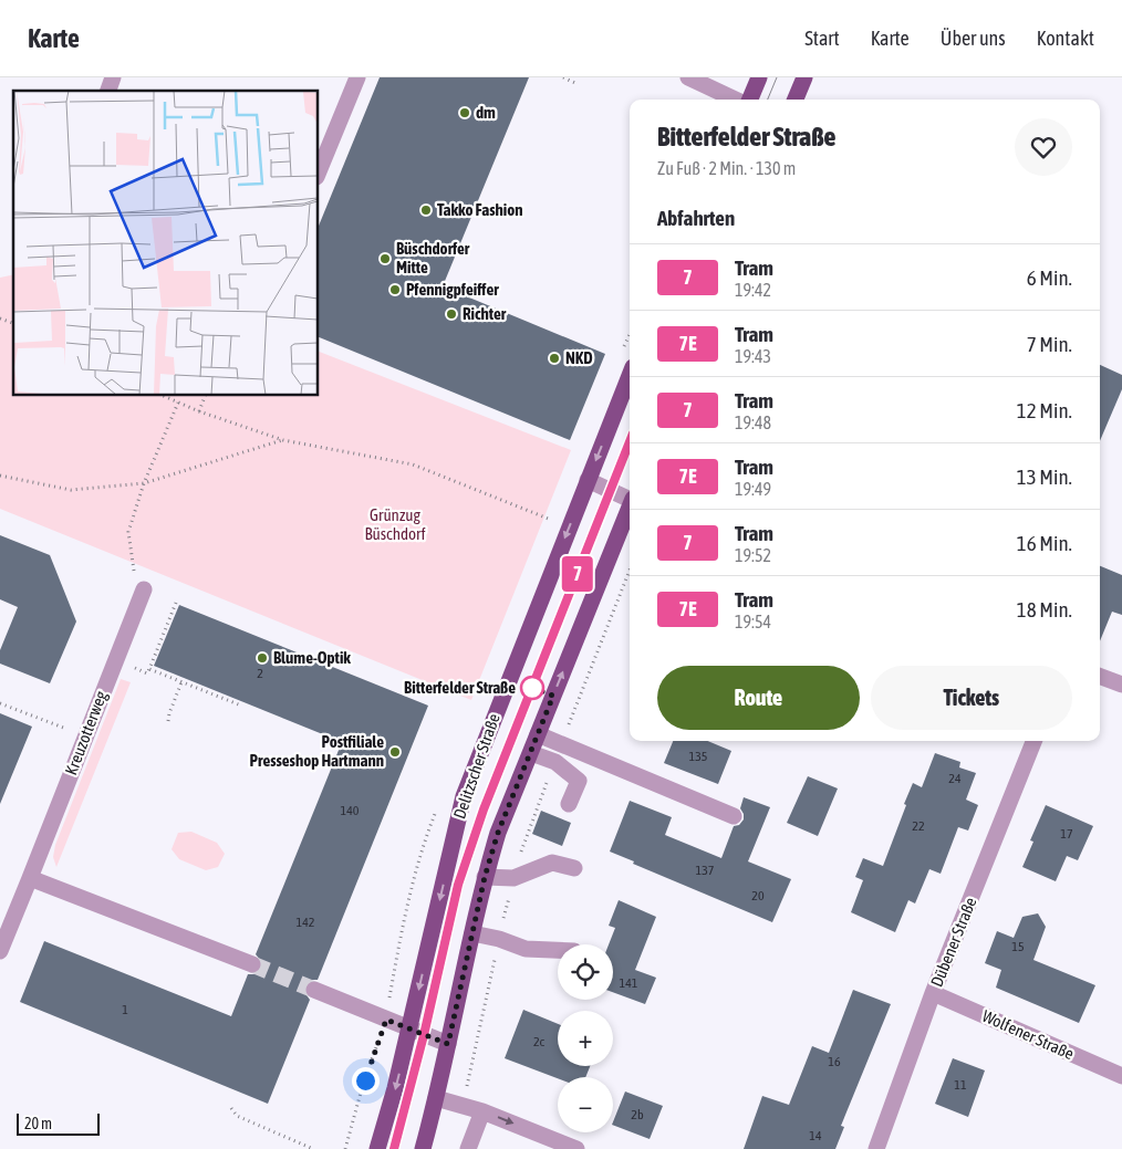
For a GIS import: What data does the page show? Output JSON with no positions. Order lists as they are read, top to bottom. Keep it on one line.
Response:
{"streets":{"main road":["Delitzscher Straße"],"street":["Kreuzotterweg","Dübener Straße","Wolfener Straße"]},"crossings":[["Dübener Straße","Wolfener Straße"]],"parks":["Grünzug Büschdorf"],"places":["dm","Takko Fashion","Büschdorfer Mitte","Pfennigpfeiffer","Richter","NKD","Blume-Optik","Bitterfelder Straße","Postfiliale Presseshop Hartmann"],"lines":["tram line 7"],"house_numbers":["2","135","24","140","22","17","137","20","142","15","141","1","2c","16","11","2b","14"],"scale_bar":"20 m","page":{"header":"Karte","nav":["Start","Karte","Über uns","Kontakt"],"on_map":"7","heading":[["Bitterfelder Straße","Zu Fuß · 2 Min. · 130 m"],"Abfahrten"],"list":[{"mark":"7","name":"Tram","note":"19:42","value":"6 Min."},{"mark":"7E","name":"Tram","note":"19:43","value":"7 Min."},{"mark":"7","name":"Tram","note":"19:48","value":"12 Min."},{"mark":"7E","name":"Tram","note":"19:49","value":"13 Min."},{"mark":"7","name":"Tram","note":"19:52","value":"16 Min."},{"mark":"7E","name":"Tram","note":"19:54","value":"18 Min."}],"buttons":["Route","Tickets"],"map_buttons":["+","−"],"scale":"20 m"}}
